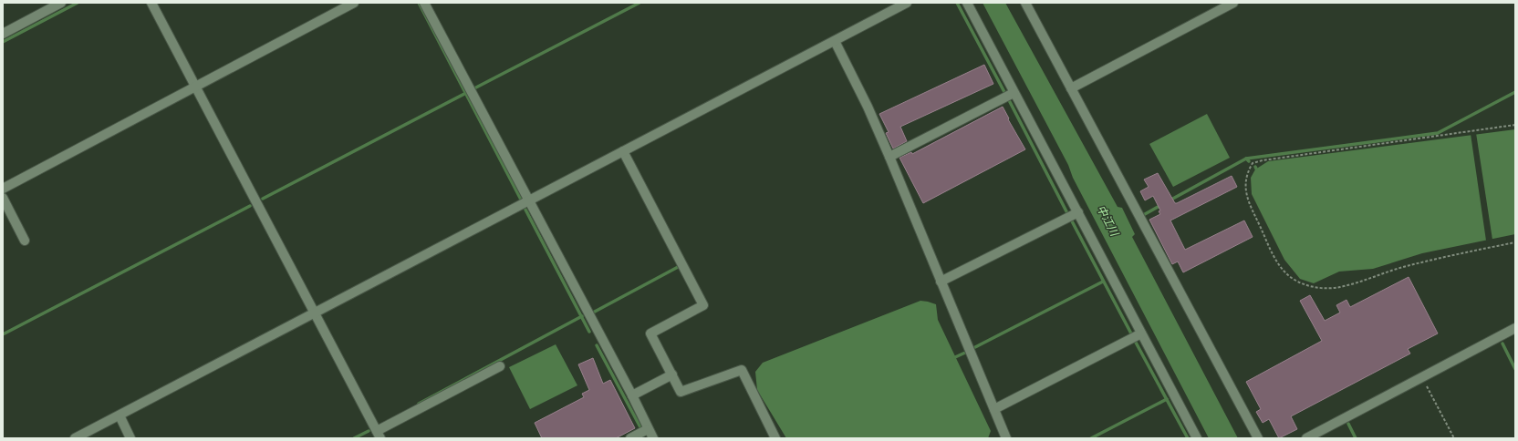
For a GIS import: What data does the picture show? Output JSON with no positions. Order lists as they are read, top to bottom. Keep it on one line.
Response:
{"water":["中江川"]}
